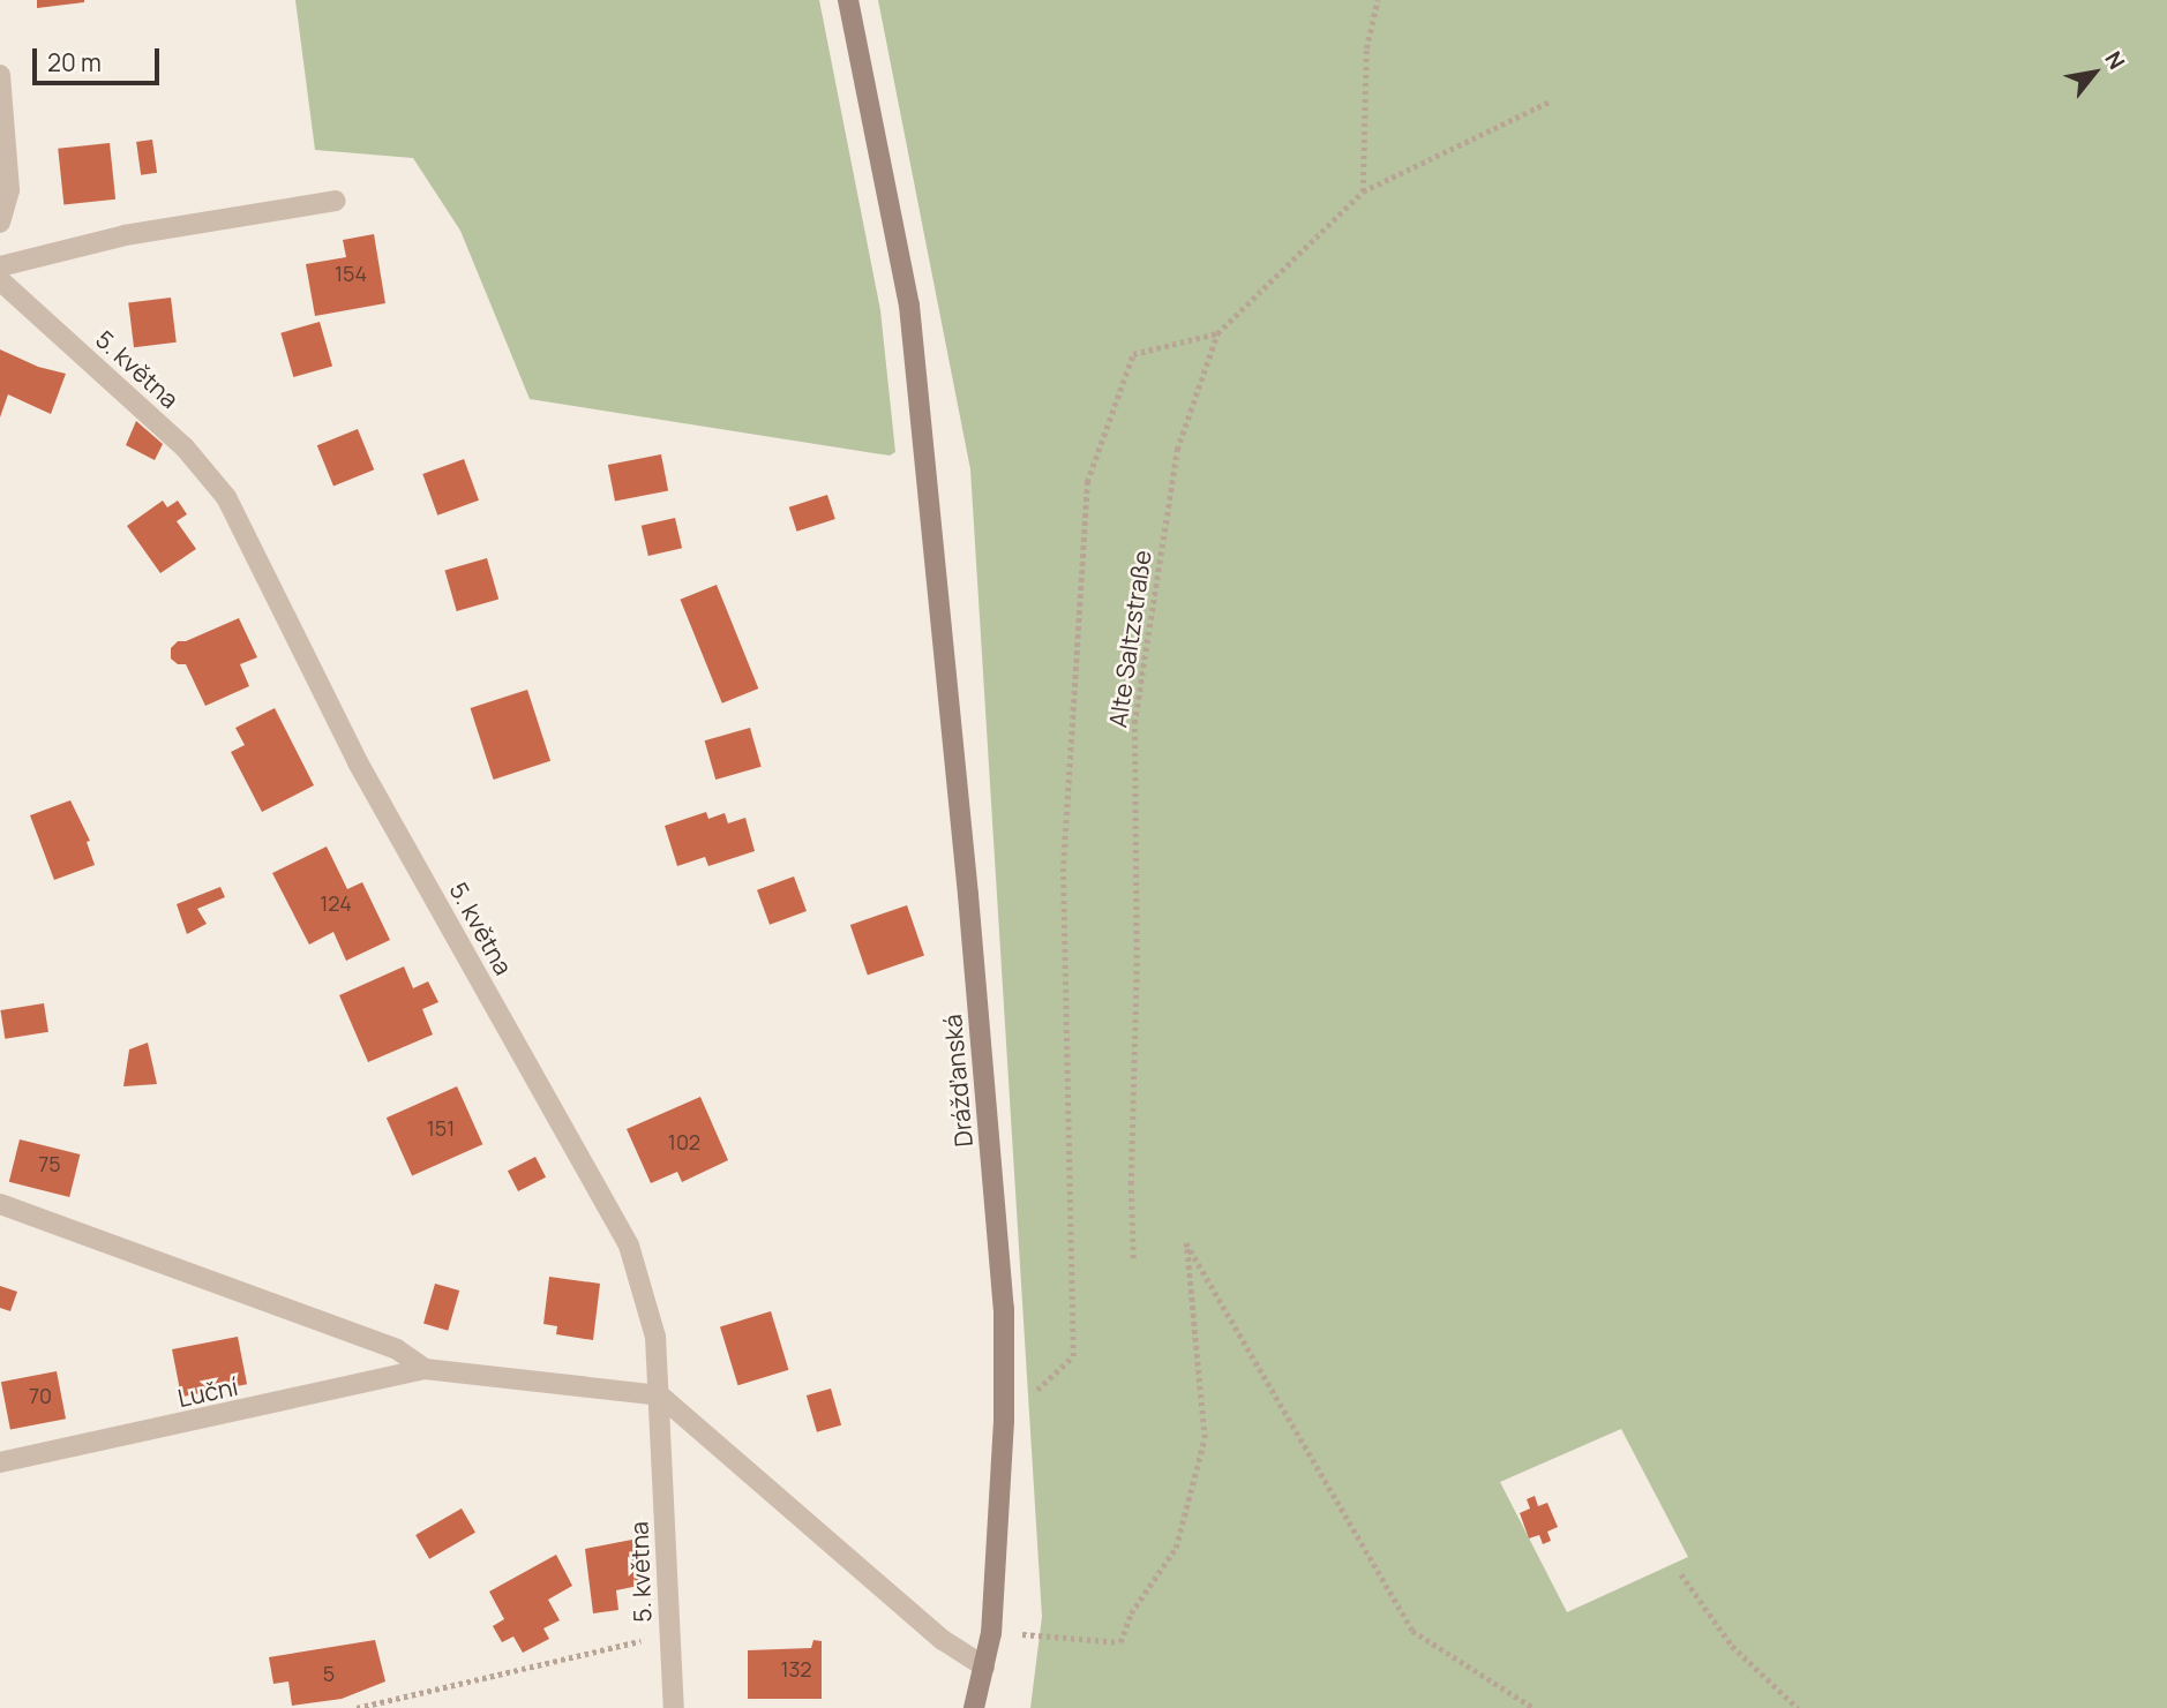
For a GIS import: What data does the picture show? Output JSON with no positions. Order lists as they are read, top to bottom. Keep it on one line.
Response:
{"streets":{"street":["5. května","Drážďanská","Luční"],"path":["Alte Saltzstraße"]},"house_numbers":["154","124","151","102","75","70","132","5"],"scale_bar":"20 m","north":"top right"}
